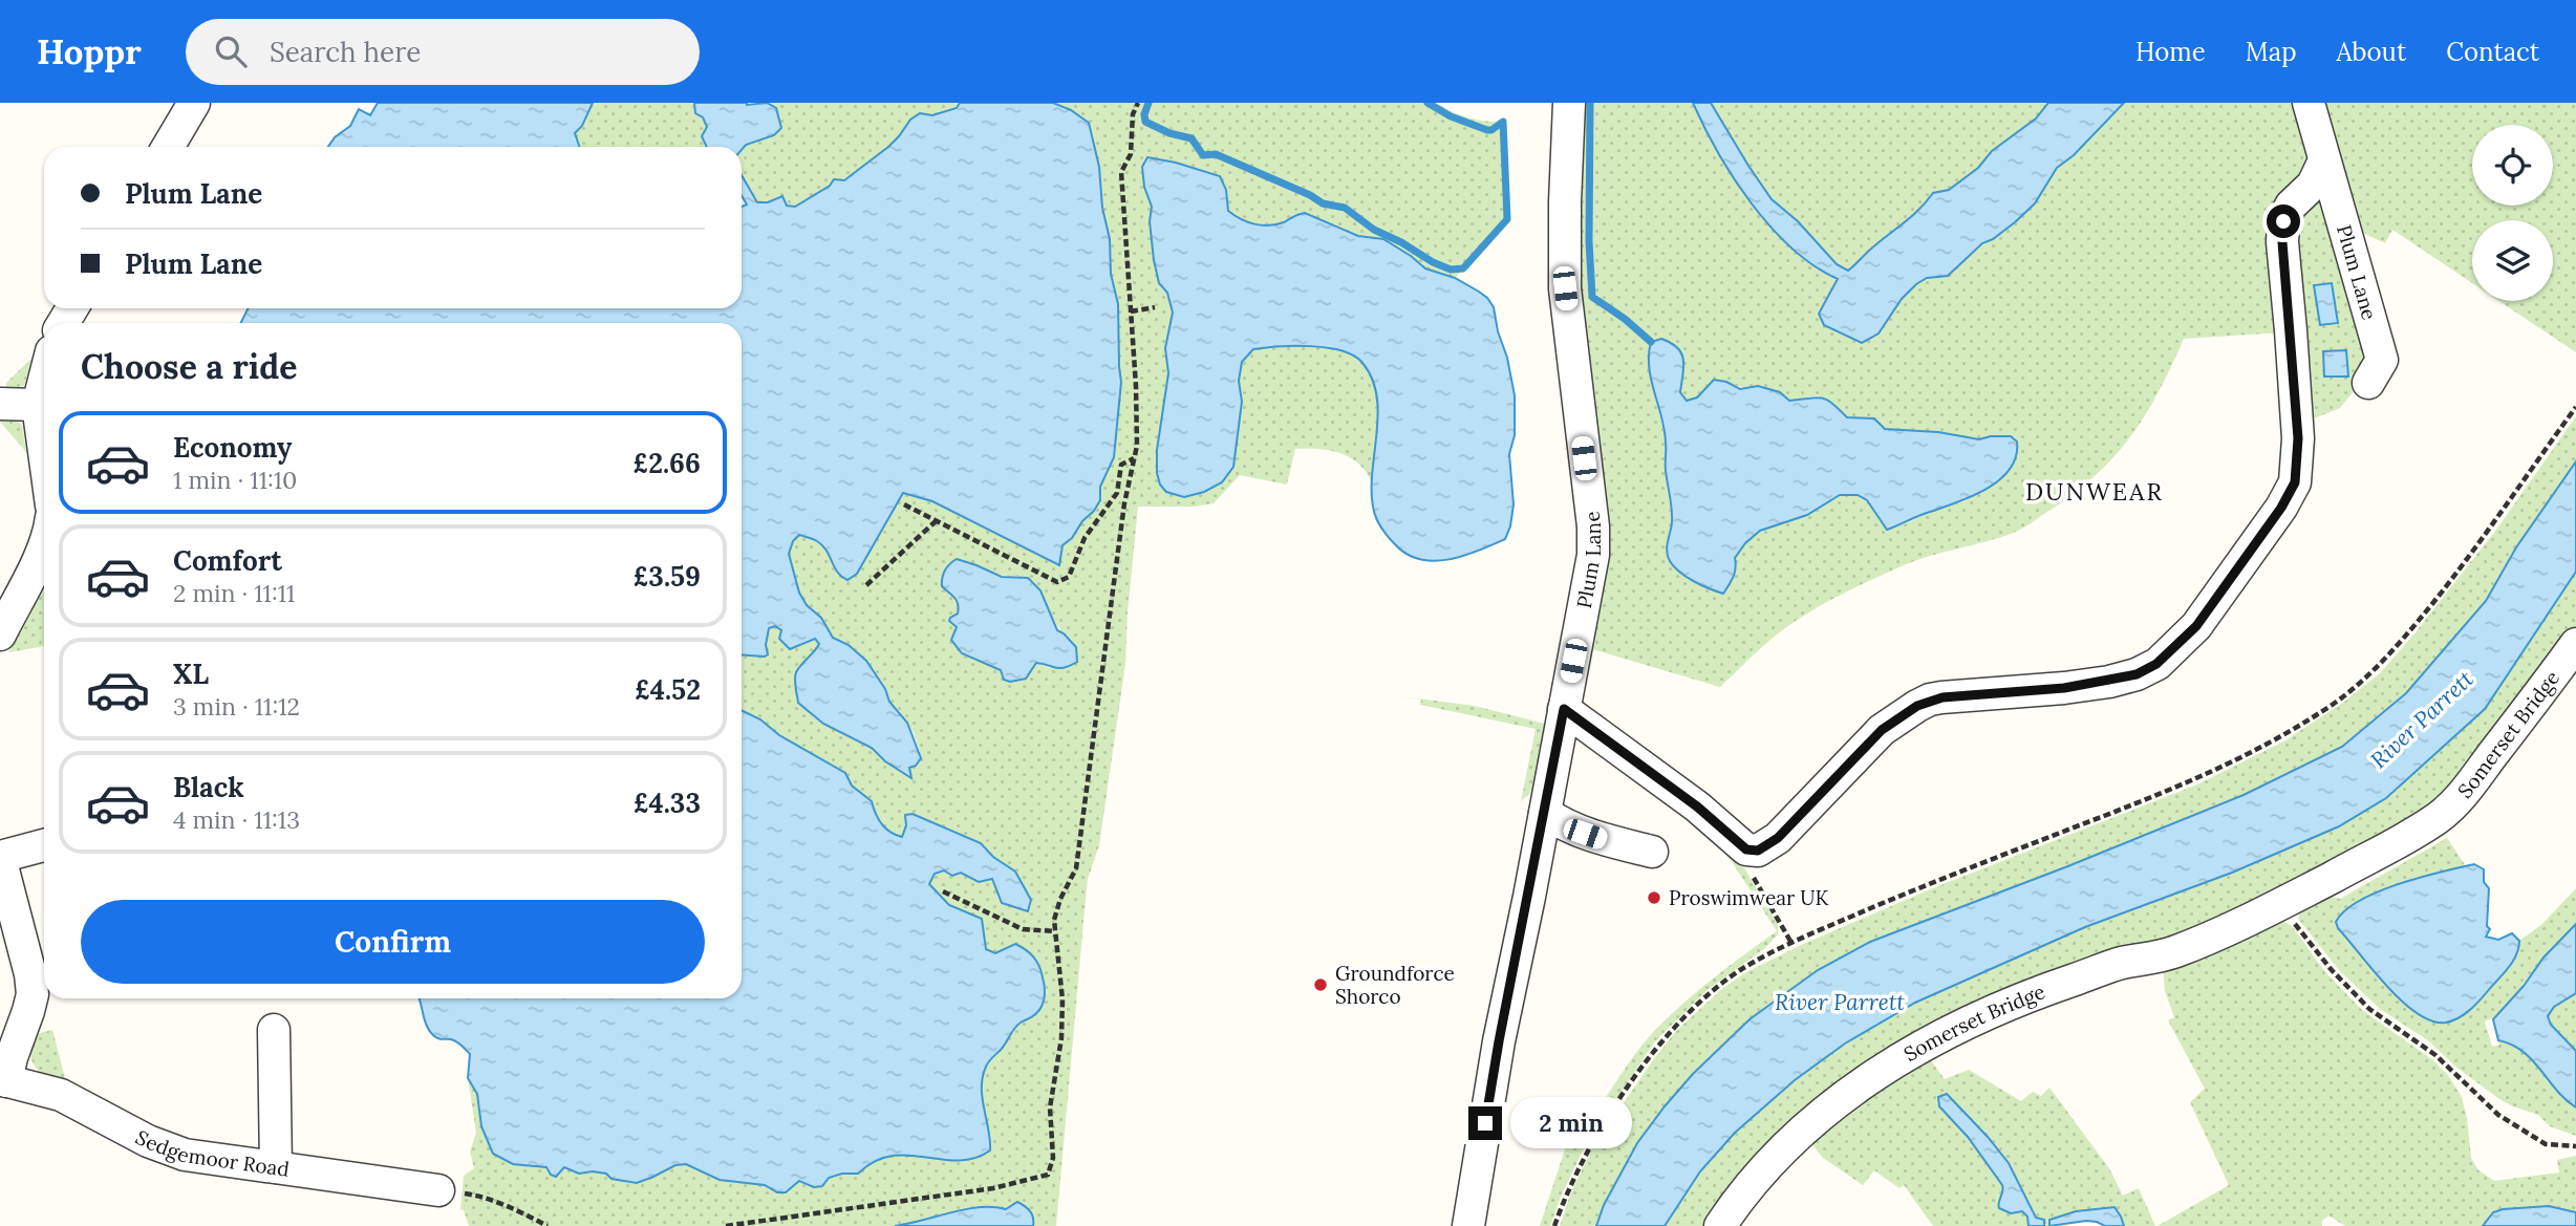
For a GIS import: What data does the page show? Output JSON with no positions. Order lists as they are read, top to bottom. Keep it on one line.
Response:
{"streets":{"street":["Plum Lane","Somerset Bridge","Sedgemoor Road"]},"districts":["DUNWEAR"],"water":["River Parrett"],"places":["Proswimwear UK","Groundforce Shorco"],"page":{"header":"Hoppr","search":"Search here","nav":["Home","Map","About","Contact"],"banner":["Plum Lane","Plum Lane"],"heading":"Choose a ride","list":[{"name":"Economy","note":"1 min · 11:10","value":"£2.66"},{"name":"Comfort","note":"2 min · 11:11","value":"£3.59"},{"name":"XL","note":"3 min · 11:12","value":"£4.52"},{"name":"Black","note":"4 min · 11:13","value":"£4.33"}],"buttons":"Confirm","bubble":"2 min"}}
